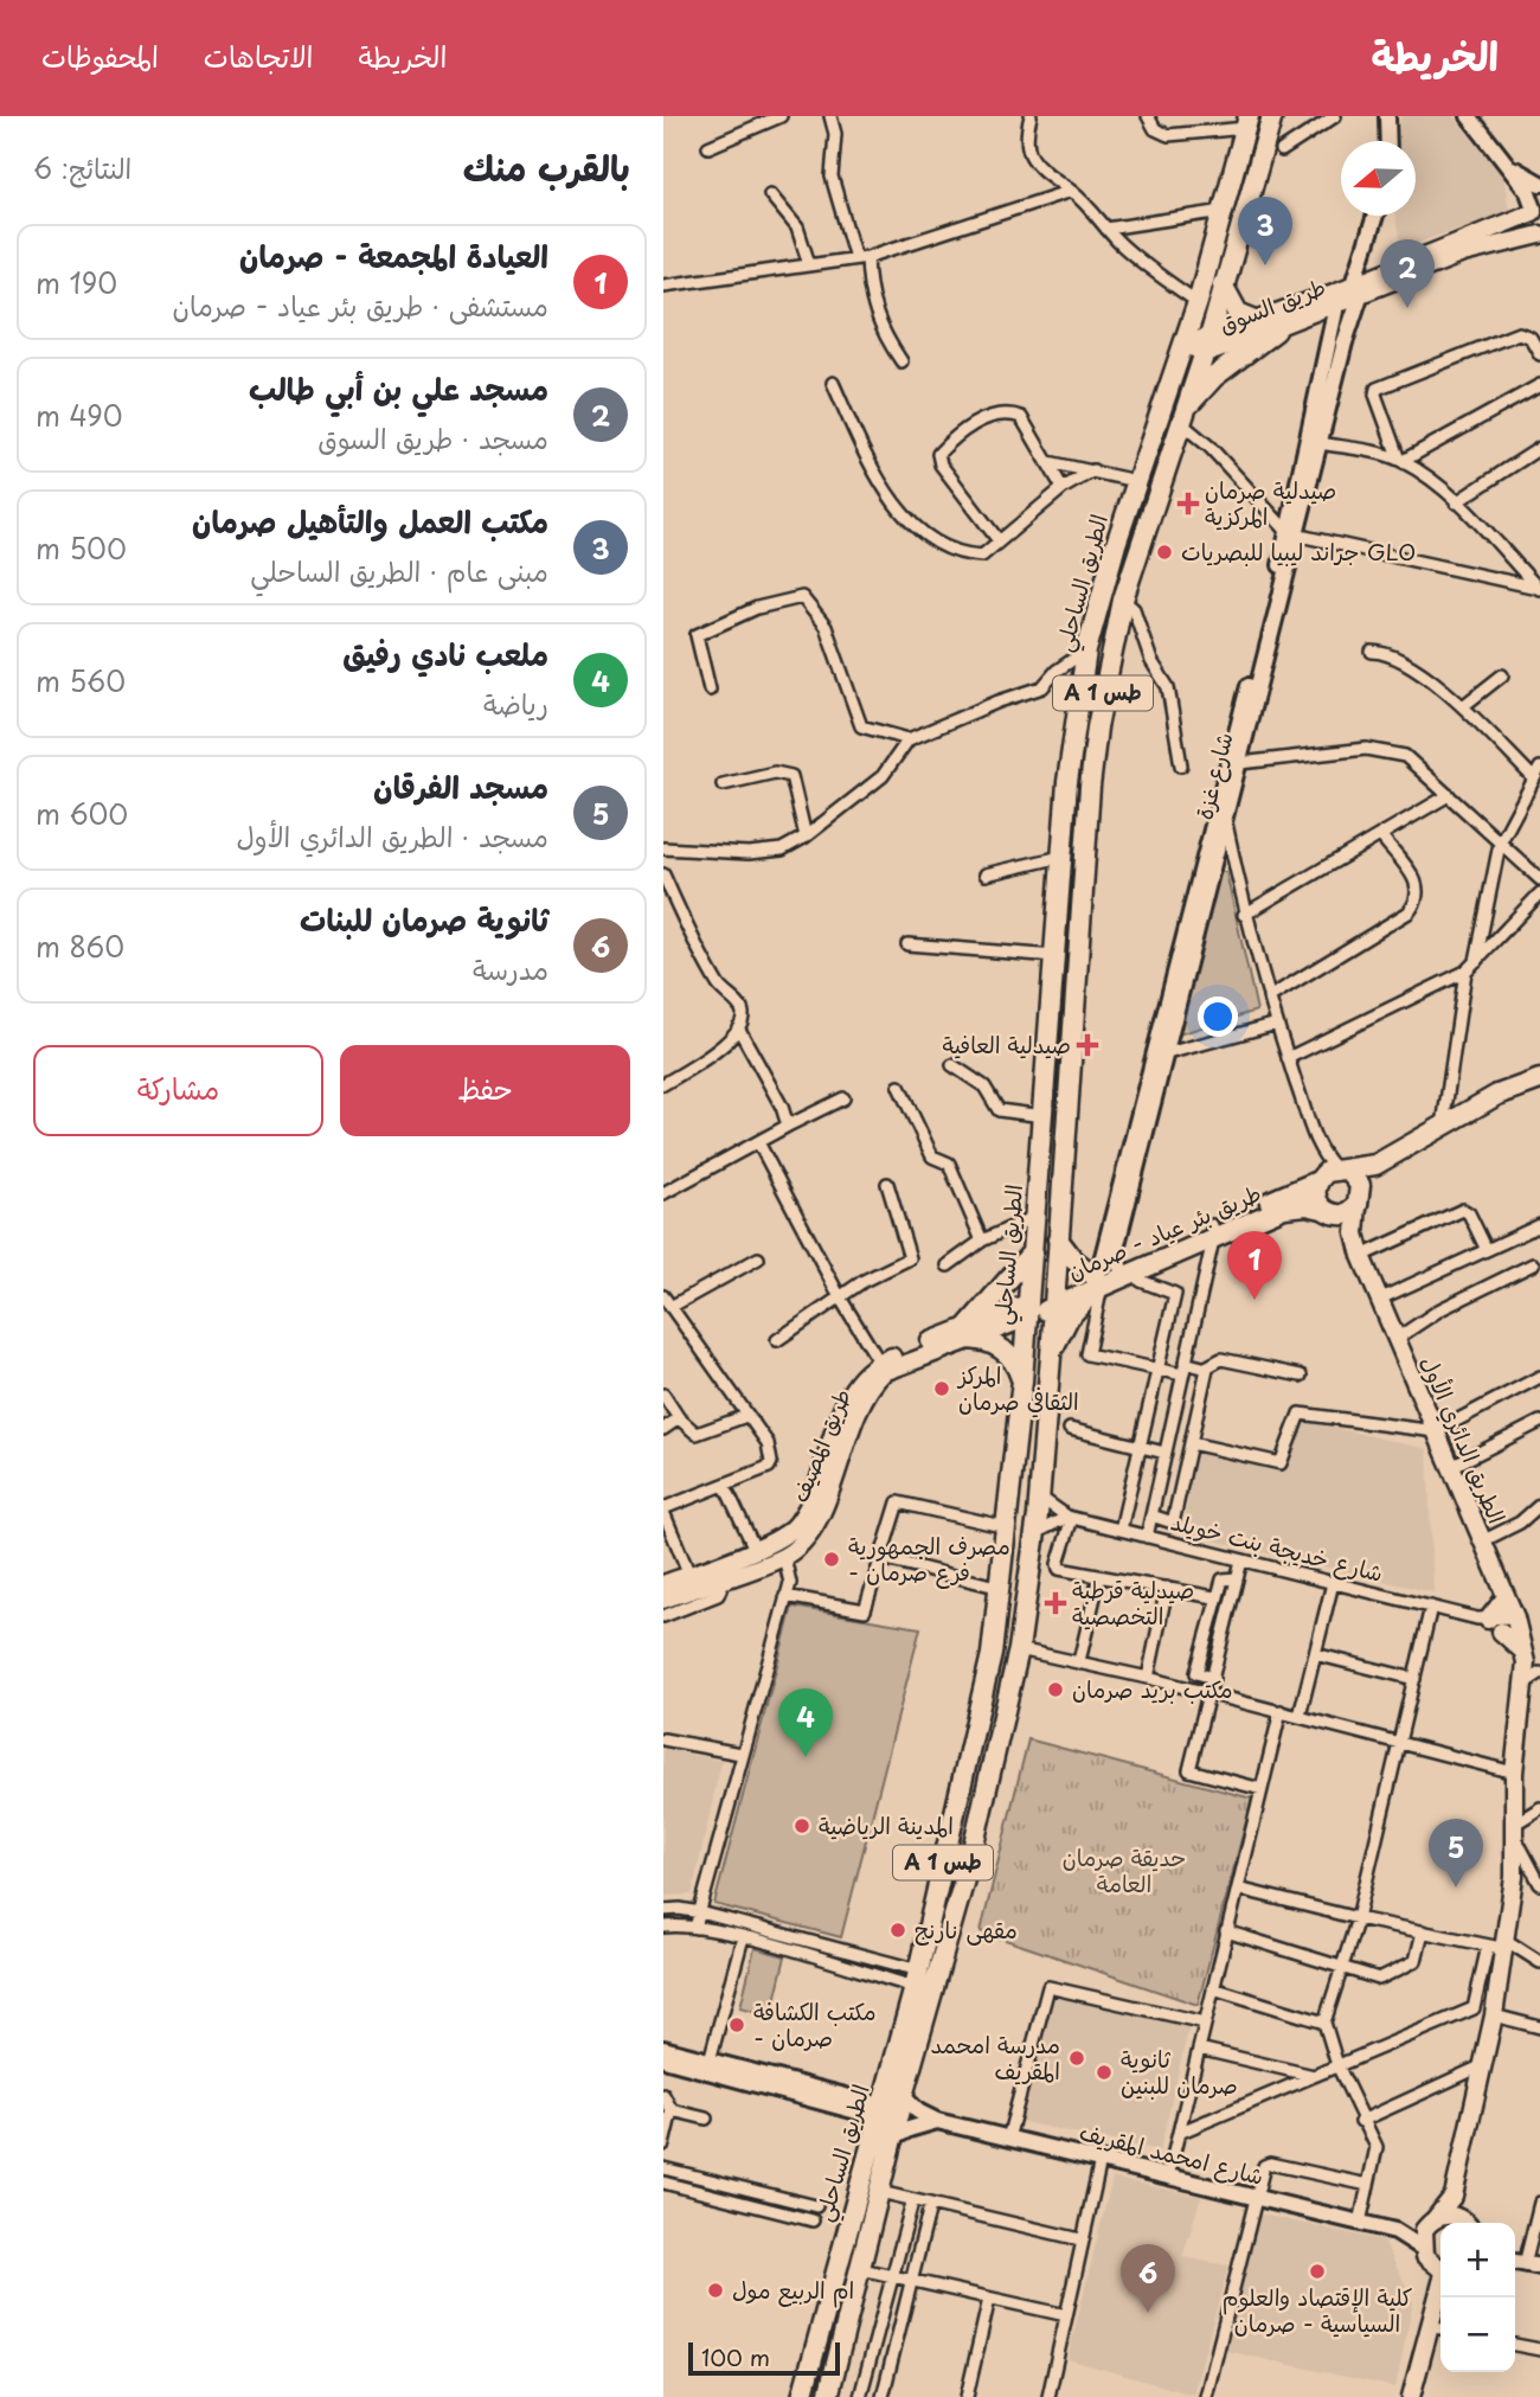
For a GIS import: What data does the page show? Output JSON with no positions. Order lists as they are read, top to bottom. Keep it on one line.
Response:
{"streets":{"highway":["الطريق الساحلي","A 1 طس","طريق بئر عياد - صرمان"],"main road":["طريق السوق","الطريق الدائري الأول","طريق المصيف"],"street":["شارع غزة","شارع خديجة بنت خويلد","شارع امحمد المقريف"]},"crossings":[["طريق السوق","الطريق الساحلي"],["طريق السوق","شارع غزة"],["الطريق الساحلي","طريق بئر عياد - صرمان"],["الطريق الساحلي","طريق المصيف"],["الطريق الساحلي","شارع امحمد المقريف"],["شارع غزة","طريق بئر عياد - صرمان"],["طريق بئر عياد - صرمان","طريق المصيف"]],"parks":["حديقة صرمان العامة"],"places":{"health":["صيدلية صرمان المركزية","صيدلية العافية","صيدلية قرطبة التخصصية"],"other":["جراند ليبيا للبصريات GLO","المركز الثقافي صرمان","مصرف الجمهورية - فرع صرمان","مكتب بريد صرمان","المدينة الرياضية","مقهى نارنج","مكتب الكشافة - صرمان","مدرسة امحمد المقريف","ثانوية صرمان للبنين","كلية الإقتصاد والعلوم السياسية - صرمان","ام الربيع مول"]},"scale_bar":"100 m","north":"left","page":{"header":"الخريطة","nav":["الخريطة","الاتجاهات","المحفوظات"],"heading":["بالقرب منك","النتائج: 6"],"pins":["3","2","1","4","5","6"],"list":[{"mark":"1","name":"العيادة المجمعة - صرمان","note":"مستشفى · طريق بئر عياد - صرمان","value":"190 m"},{"mark":"2","name":"مسجد علي بن أبي طالب","note":"مسجد · طريق السوق","value":"490 m"},{"mark":"3","name":"مكتب العمل والتأهيل صرمان","note":"مبنى عام · الطريق الساحلي","value":"500 m"},{"mark":"4","name":"ملعب نادي رفيق","note":"رياضة","value":"560 m"},{"mark":"5","name":"مسجد الفرقان","note":"مسجد · الطريق الدائري الأول","value":"600 m"},{"mark":"6","name":"ثانوية صرمان للبنات","note":"مدرسة","value":"860 m"}],"buttons":["حفظ","مشاركة"],"map_buttons":["+","−"],"scale":"100 m"}}
